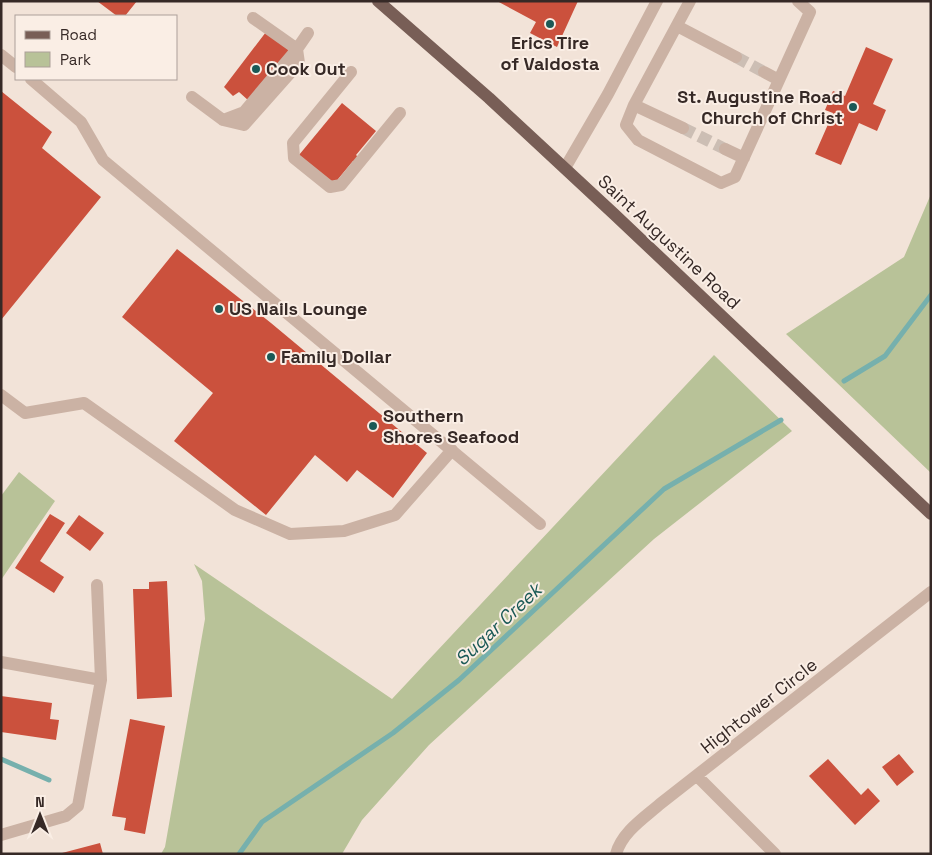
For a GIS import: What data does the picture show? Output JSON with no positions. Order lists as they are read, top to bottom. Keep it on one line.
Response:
{"streets":{"main road":["Saint Augustine Road"],"street":["Hightower Circle"]},"water":["Sugar Creek"],"places":["Erics Tire of Valdosta","Cook Out","St. Augustine Road Church of Christ","US Nails Lounge","Family Dollar","Southern Shores Seafood"],"legend":["Road","Park"],"north":"top"}
